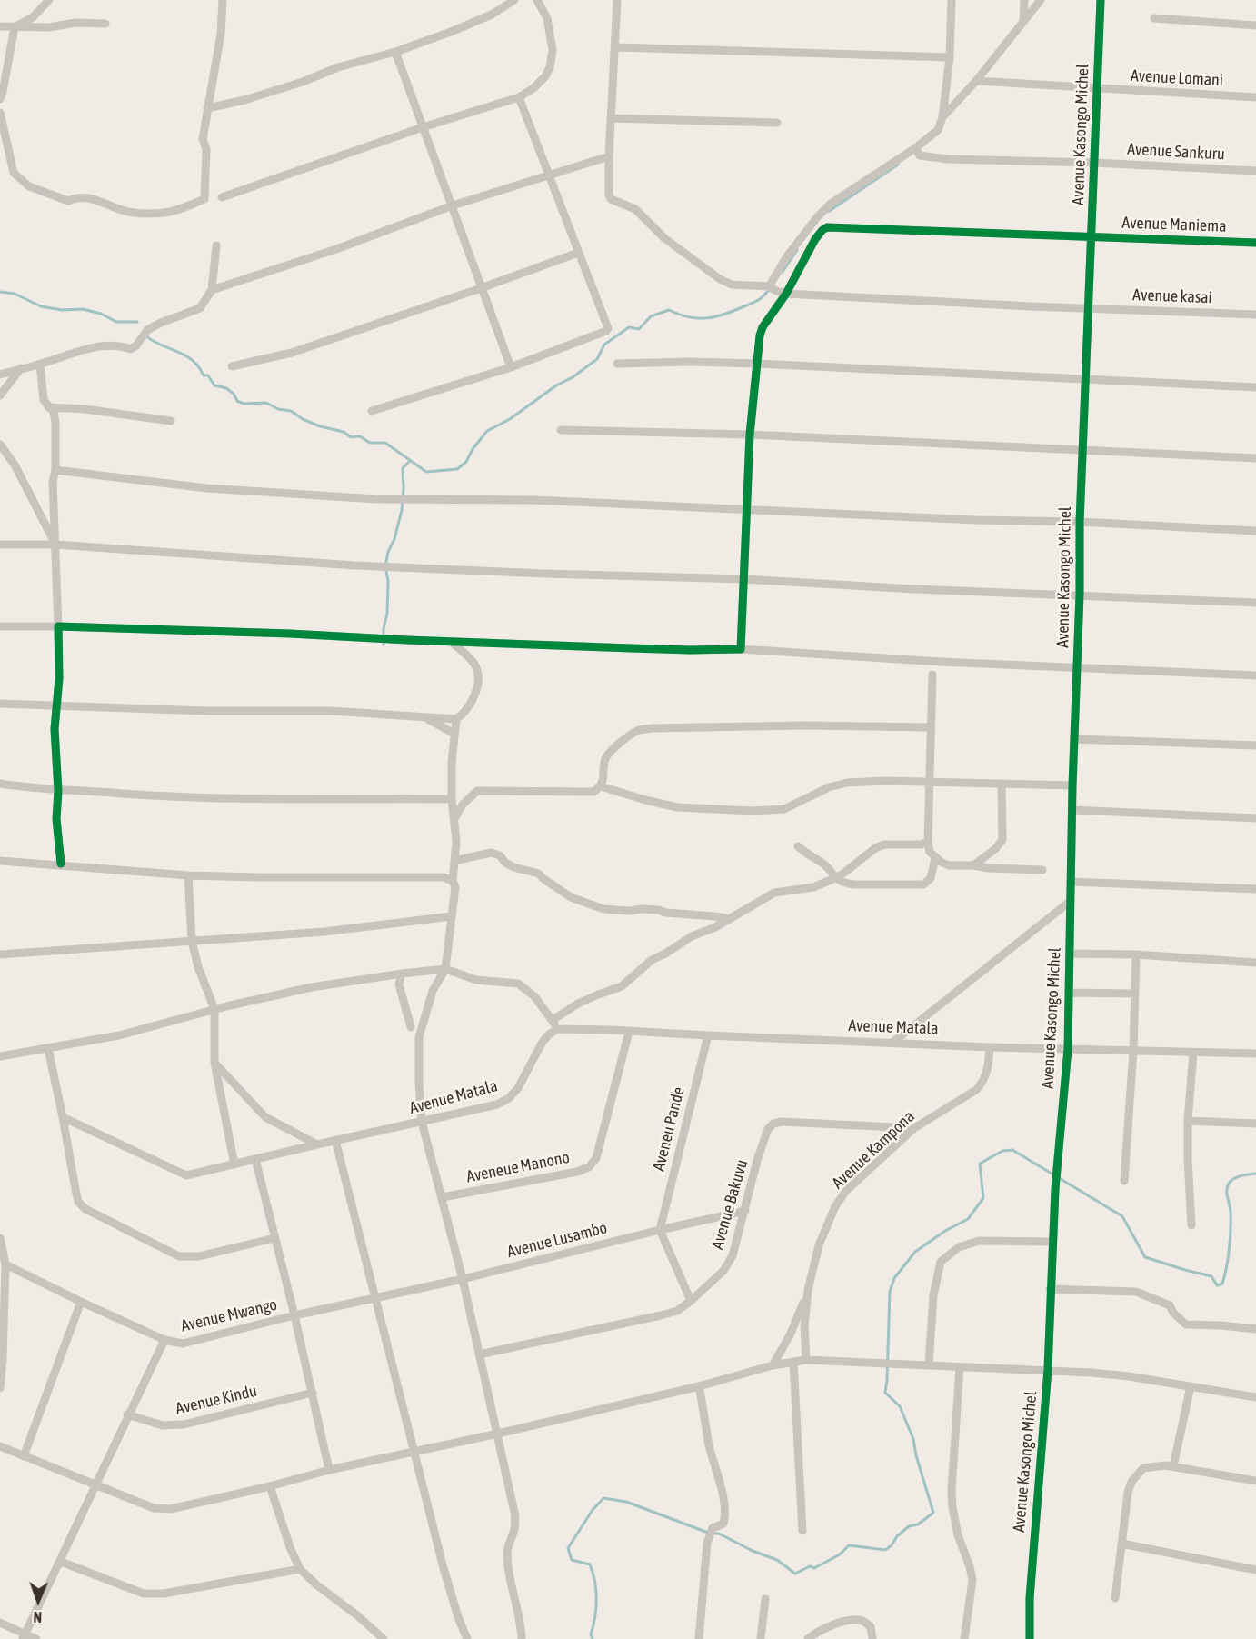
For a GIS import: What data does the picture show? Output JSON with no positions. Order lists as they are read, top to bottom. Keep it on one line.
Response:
{"streets":{"street":["Avenue Lomani","Avenue Kasongo Michel","Avenue Sankuru","Avenue Maniema","Avenue kasai","Avenue Matala","Aveneu Pande","Avenue Kampona","Aveneue Manono","Avenue Bakuvu","Avenue Lusambo","Avenue Mwango","Avenue Kindu"]},"crossings":[["Avenue Lomani","Avenue Kasongo Michel"],["Avenue Kasongo Michel","Avenue Sankuru"],["Avenue Kasongo Michel","Avenue Maniema"],["Avenue Kasongo Michel","Avenue kasai"],["Avenue Kasongo Michel","Avenue Matala"],["Avenue Maniema","Avenue kasai"],["Avenue Matala","Aveneu Pande"],["Avenue Matala","Avenue Kampona"],["Avenue Matala","Aveneue Manono"],["Aveneu Pande","Avenue Lusambo"],["Avenue Kampona","Avenue Bakuvu"],["Avenue Bakuvu","Avenue Lusambo"],["Avenue Lusambo","Avenue Mwango"]],"north":"bottom"}
